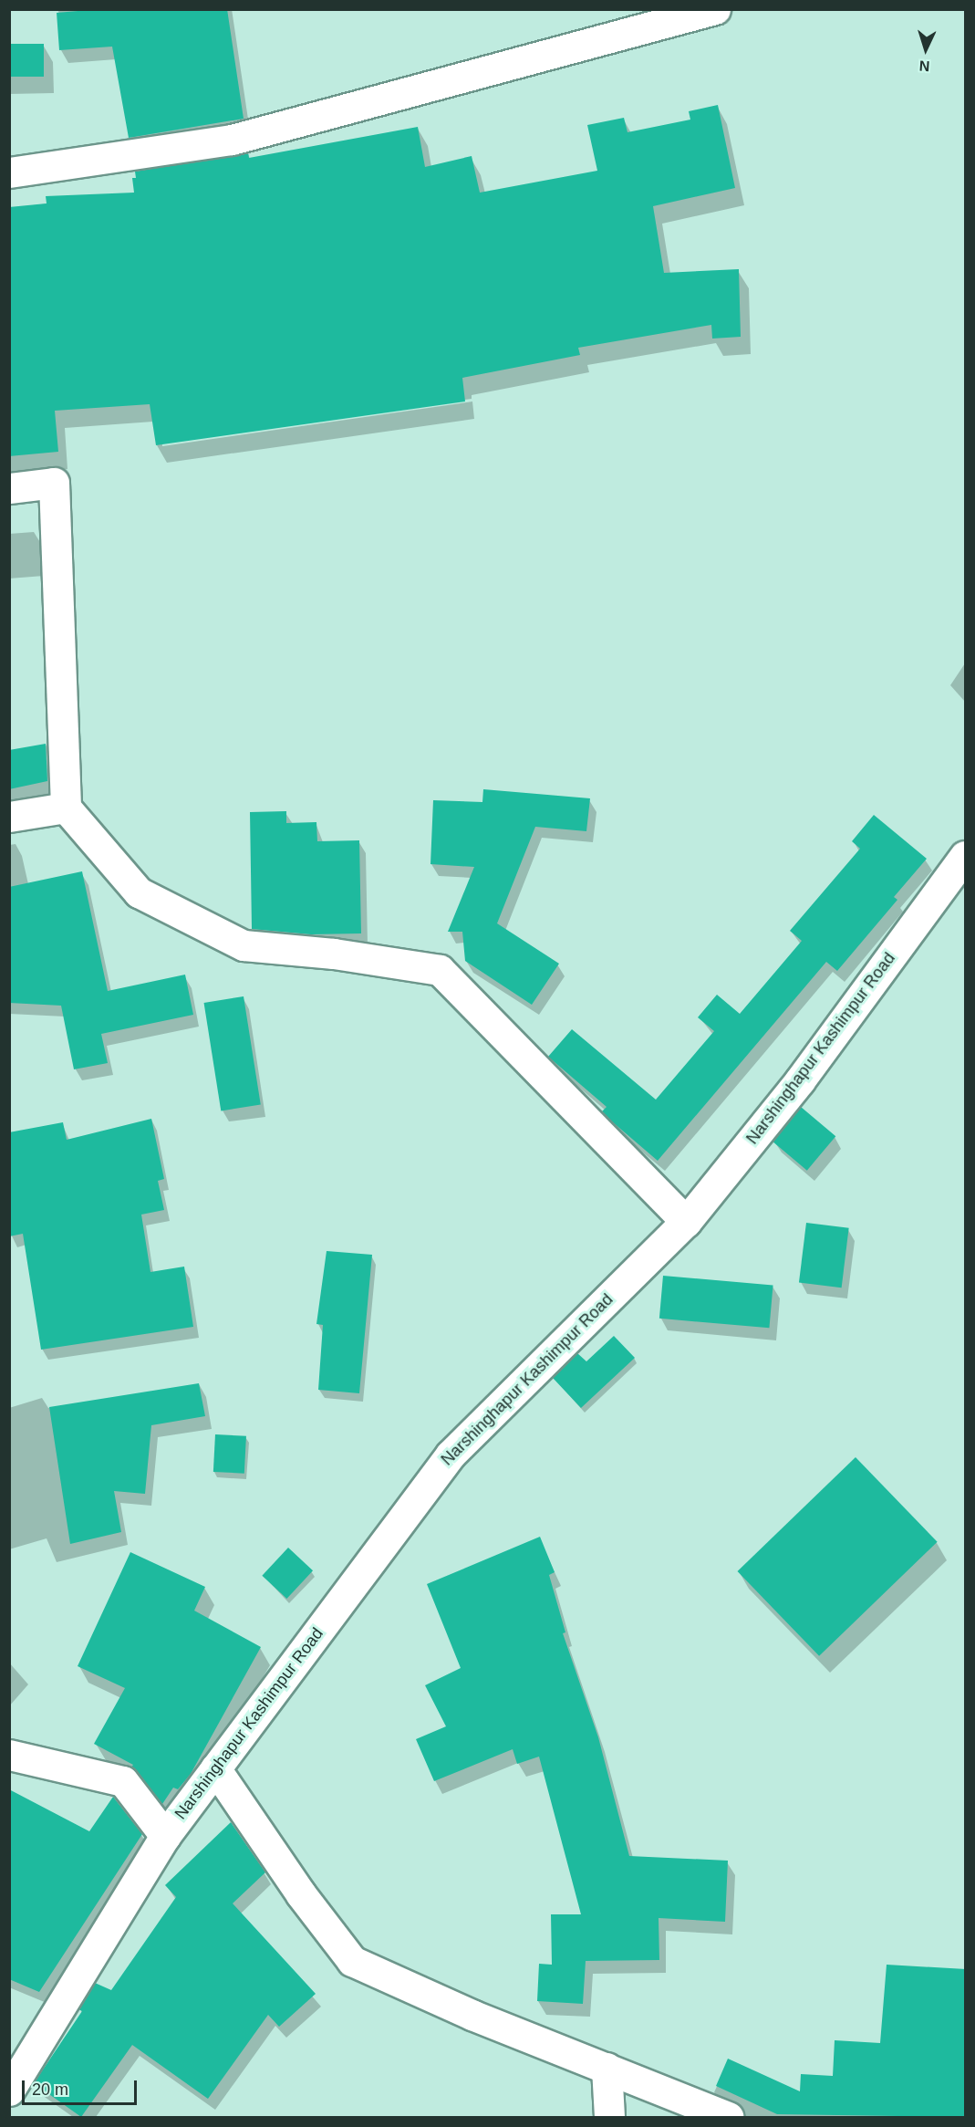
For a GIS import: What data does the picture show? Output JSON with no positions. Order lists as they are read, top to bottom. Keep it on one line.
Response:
{"streets":{"street":["Narshinghapur Kashimpur Road"]},"scale_bar":"20 m","north":"bottom"}
